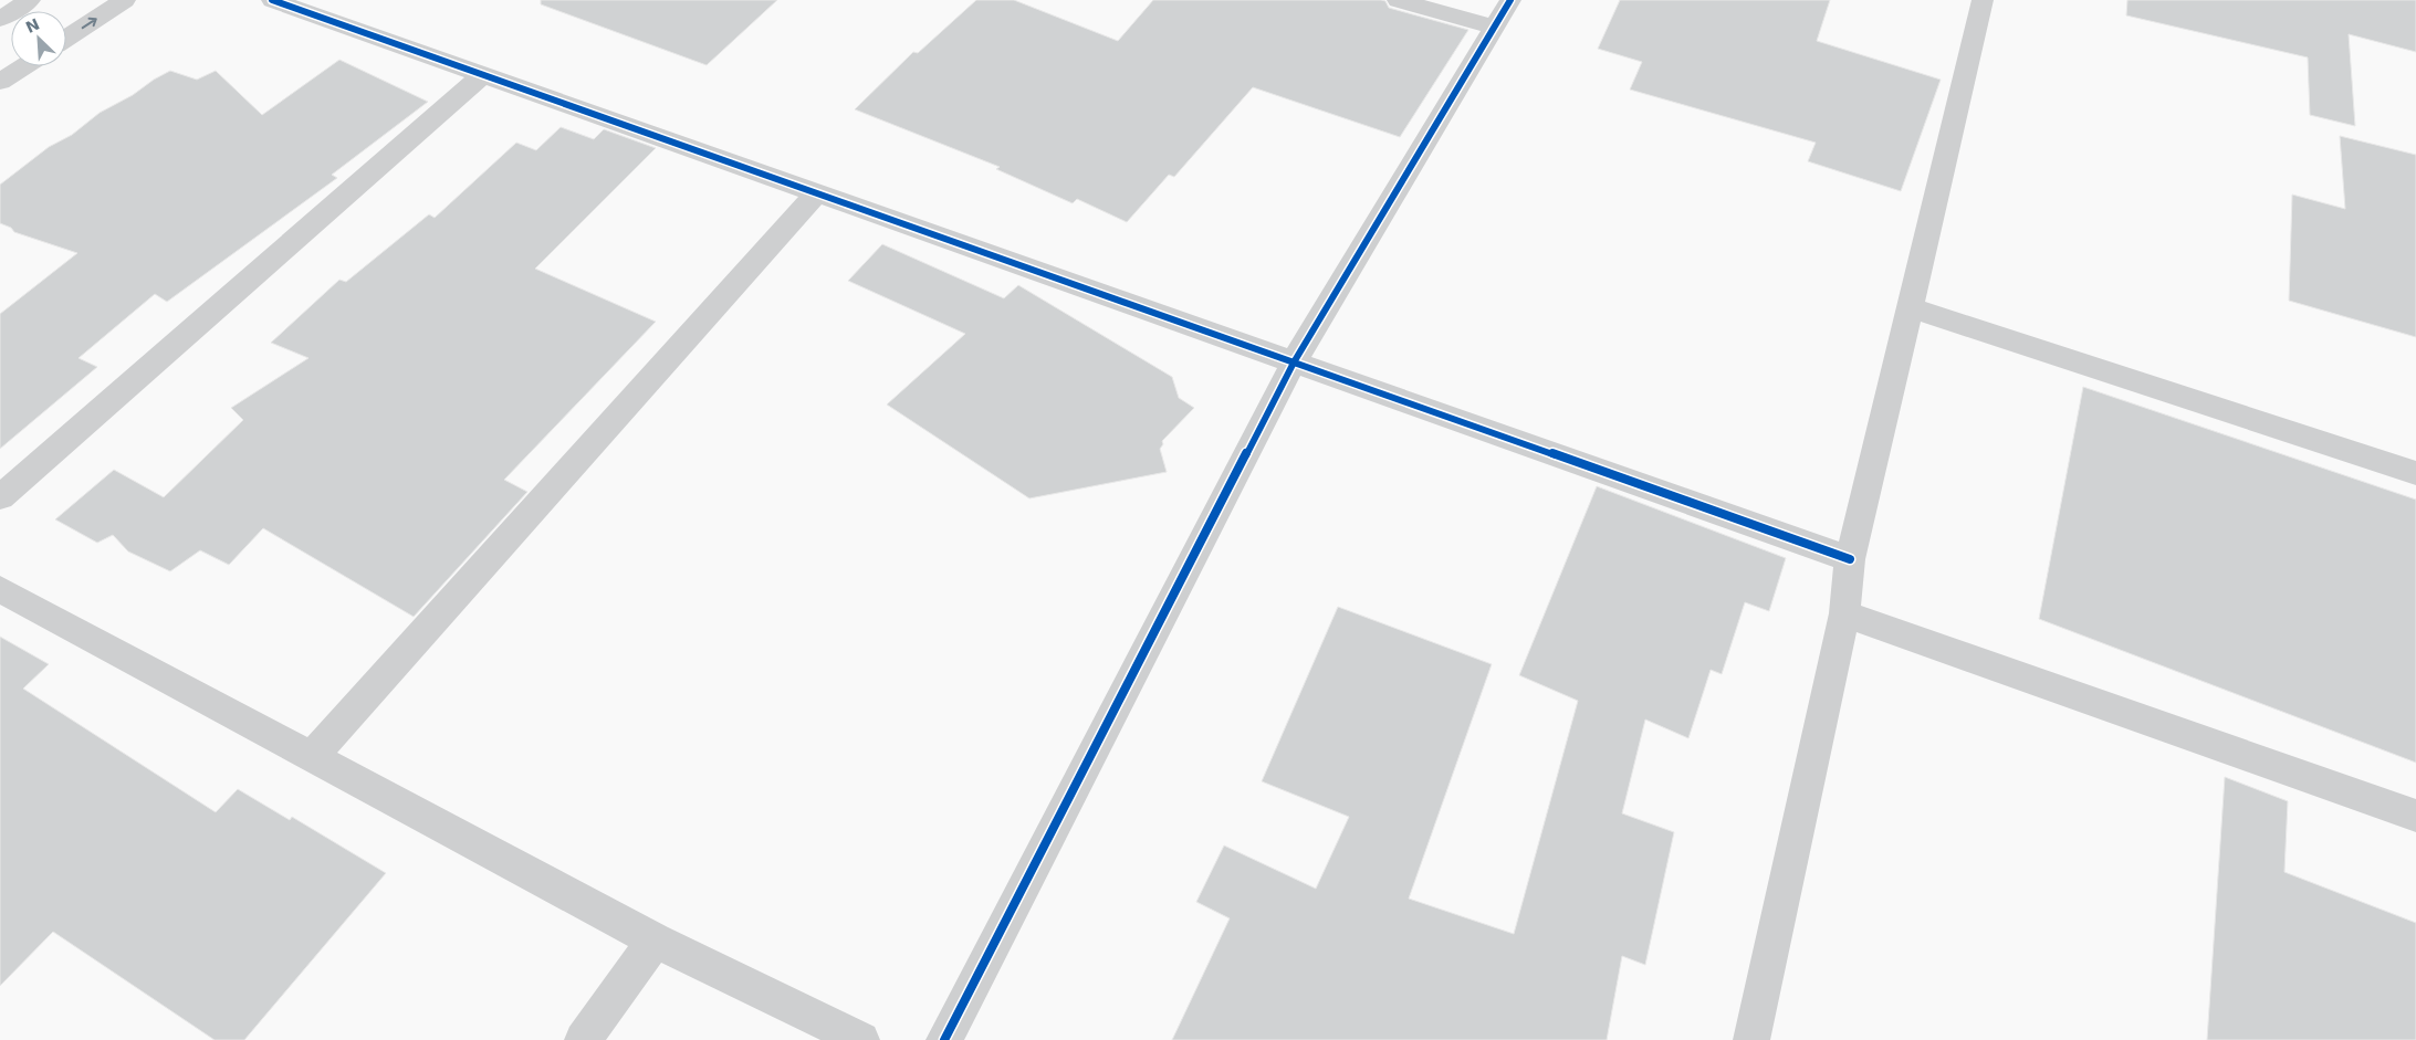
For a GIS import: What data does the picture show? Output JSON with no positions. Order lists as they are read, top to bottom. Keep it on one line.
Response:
{"north":"top left"}
